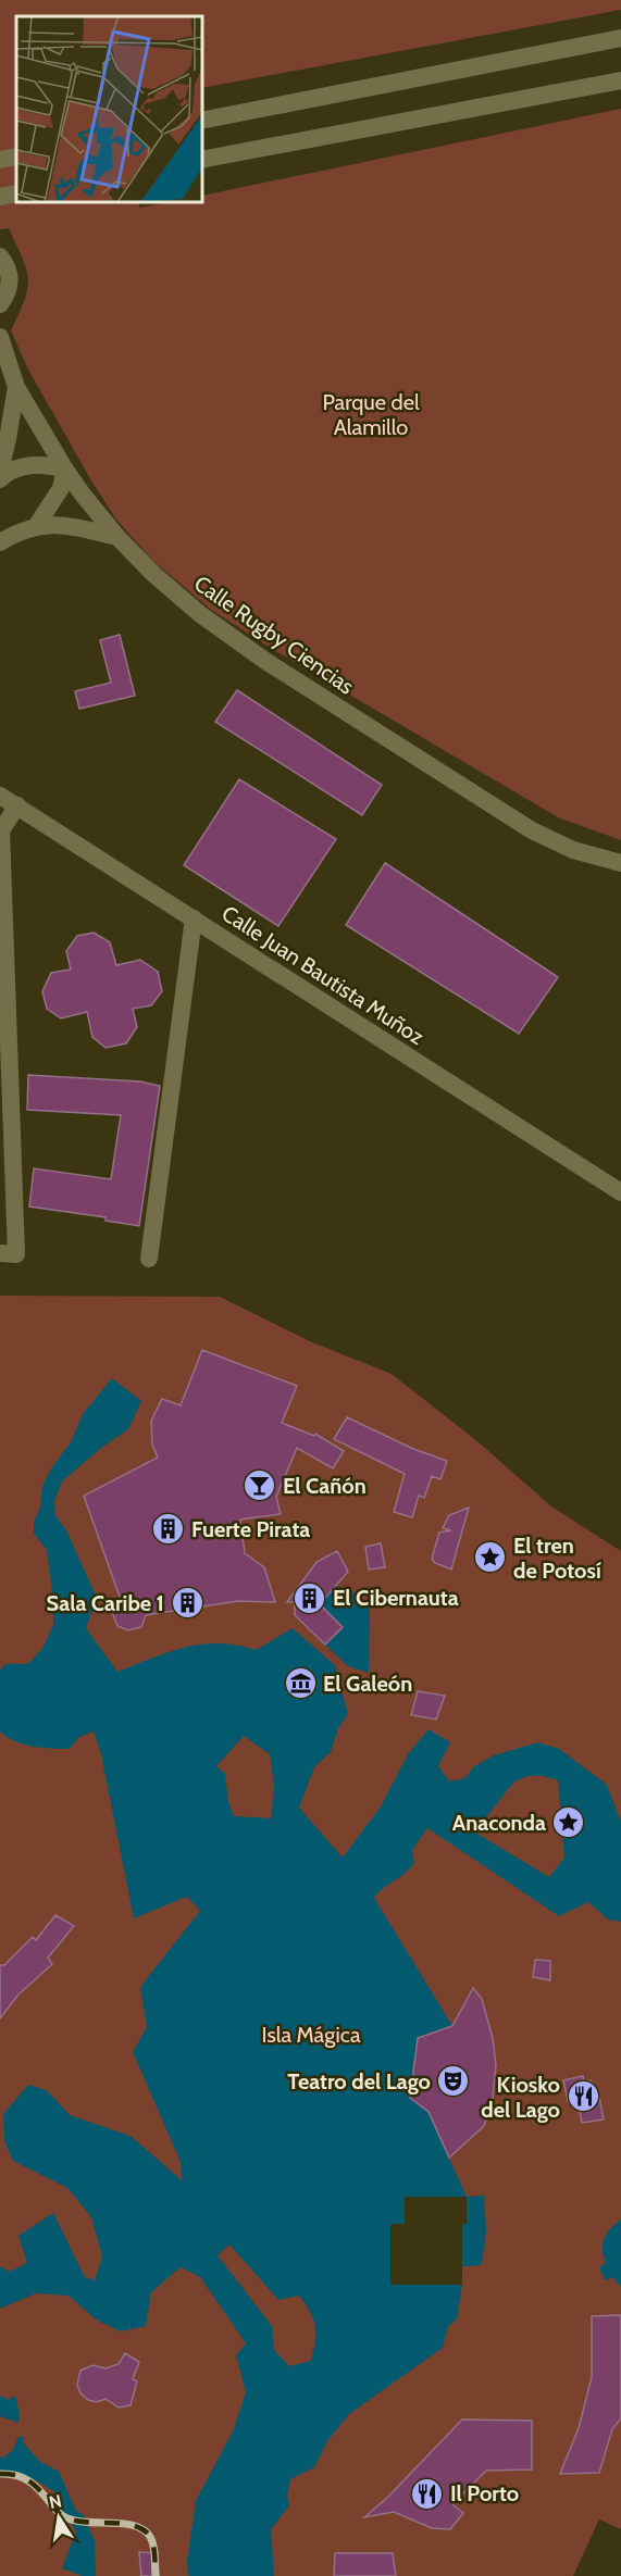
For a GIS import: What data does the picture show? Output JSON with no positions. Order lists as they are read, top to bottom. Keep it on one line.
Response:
{"streets":{"street":["Calle Rugby Ciencias","Calle Juan Bautista Muñoz"]},"parks":["Parque del Alamillo","Isla Mágica"],"places":{"bar":["El Cañón"],"building":["Fuerte Pirata","El Cibernauta","Sala Caribe 1"],"place":["El tren de Potosí","Anaconda"],"museum":["El Galeón"],"theatre":["Teatro del Lago"],"restaurant":["Kiosko del Lago","Il Porto"]},"north":"top"}
